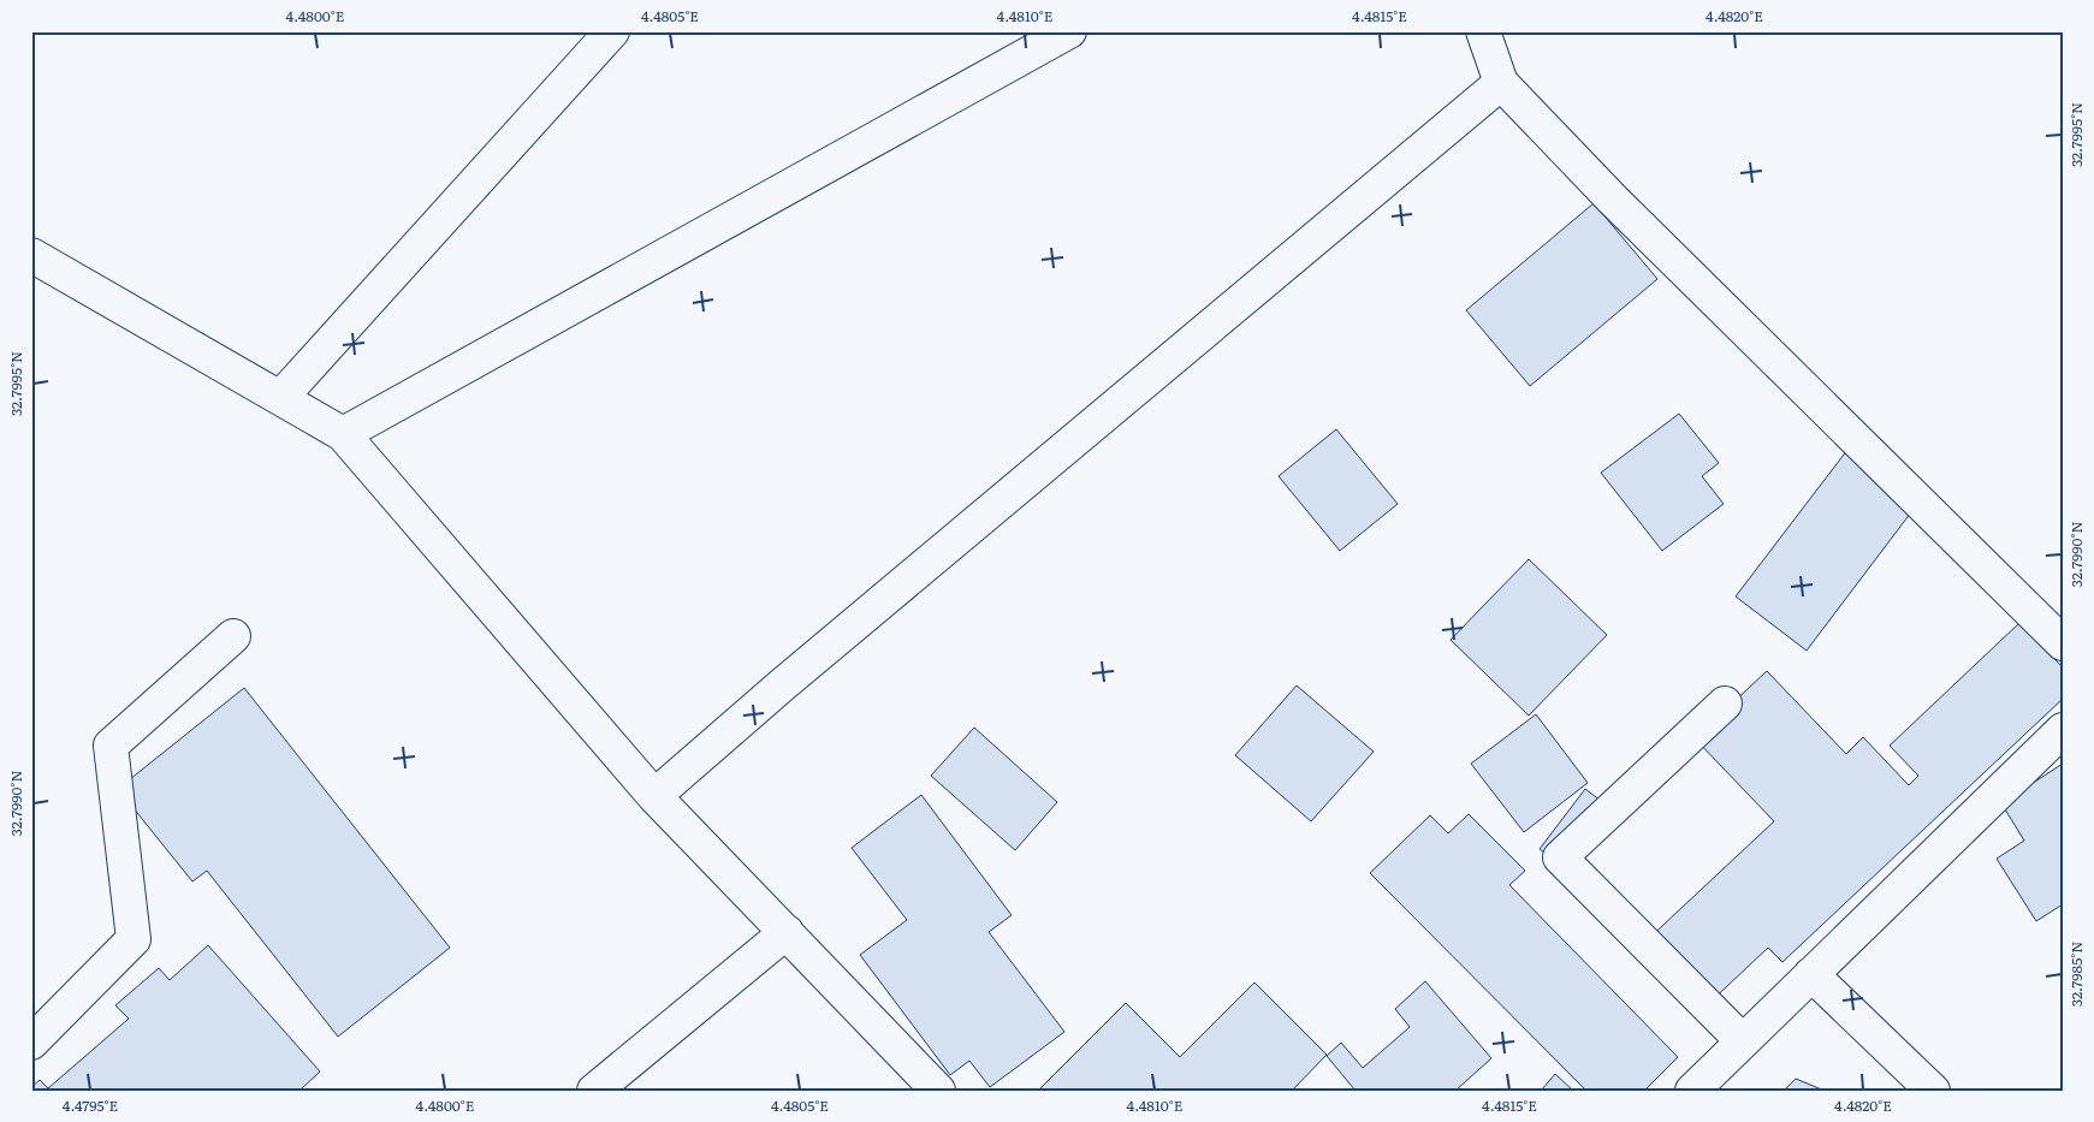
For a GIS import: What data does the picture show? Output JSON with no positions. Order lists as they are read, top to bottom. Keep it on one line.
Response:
{"coordinates":["4.4800°E","4.4805°E","4.4810°E","4.4815°E","4.4820°E","32.7995°N","32.7990°N","32.7985°N","4.4795°E"]}
